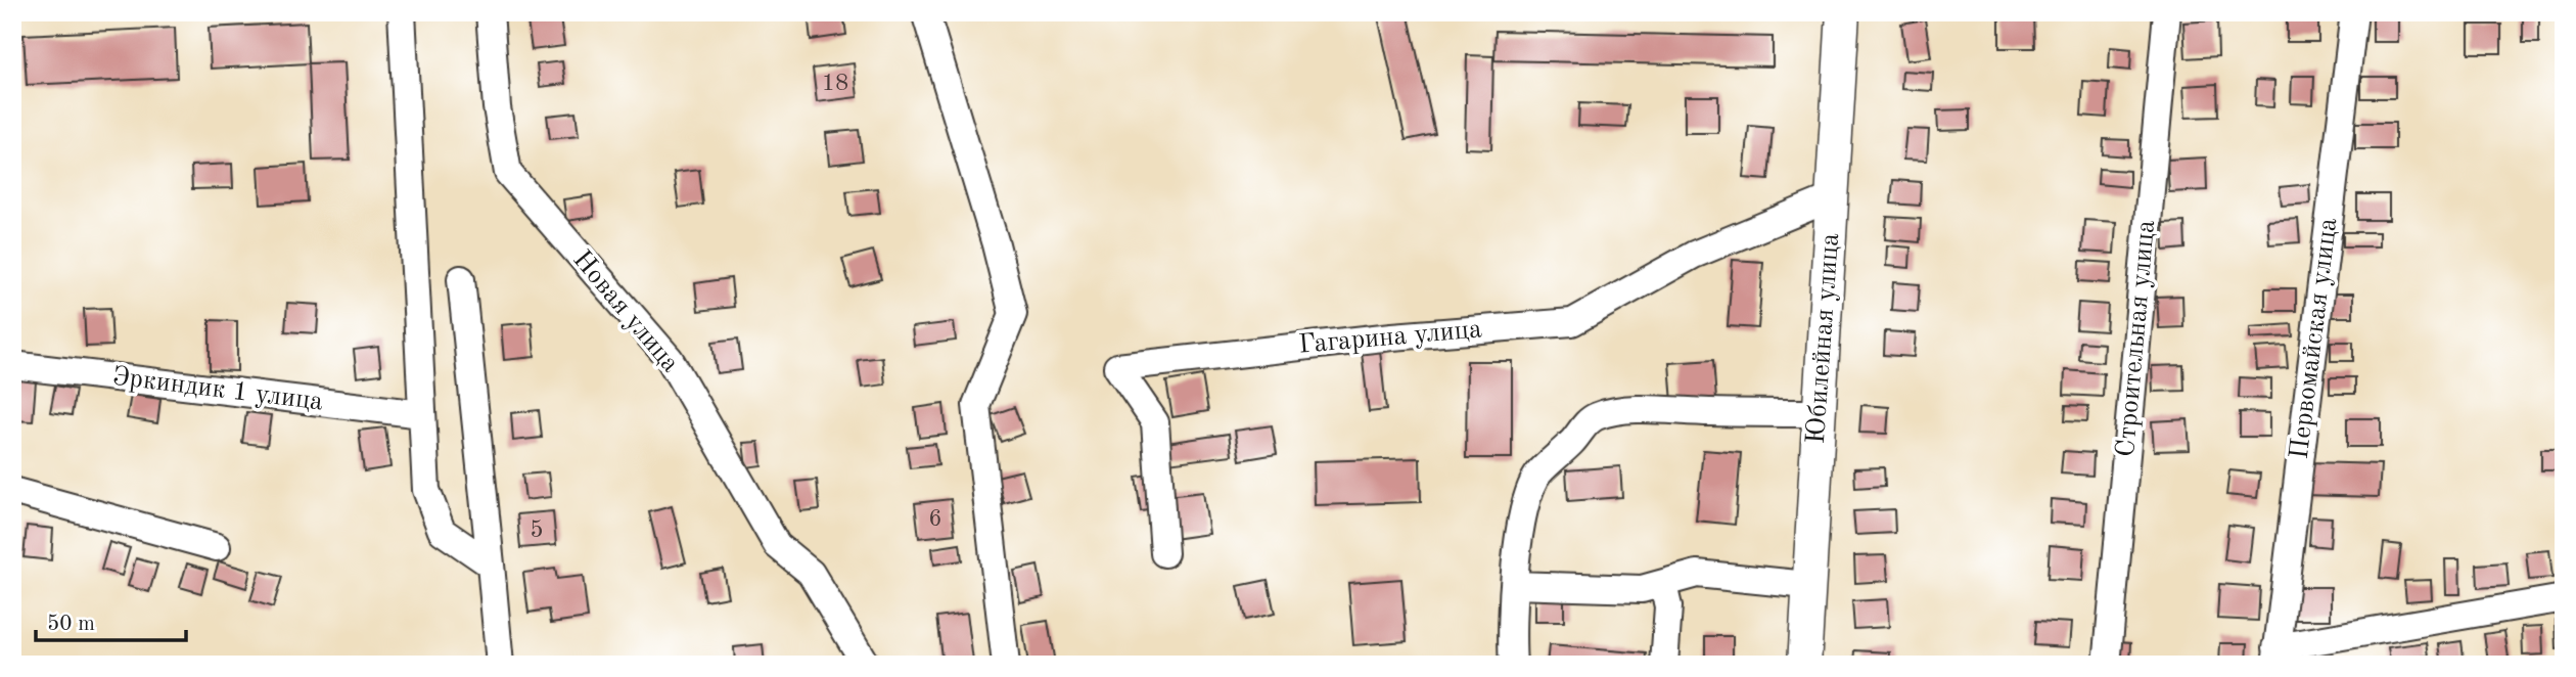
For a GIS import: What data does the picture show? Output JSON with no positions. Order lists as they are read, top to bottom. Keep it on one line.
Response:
{"streets":{"main road":["Юбилейная улица"],"street":["Новая улица","Гагарина улица","Строительная улица","Первомайская улица","Эркиндик 1 улица"]},"crossings":[["Гагарина улица","Юбилейная улица"]],"house_numbers":["18","6","5"],"scale_bar":"50 m"}
